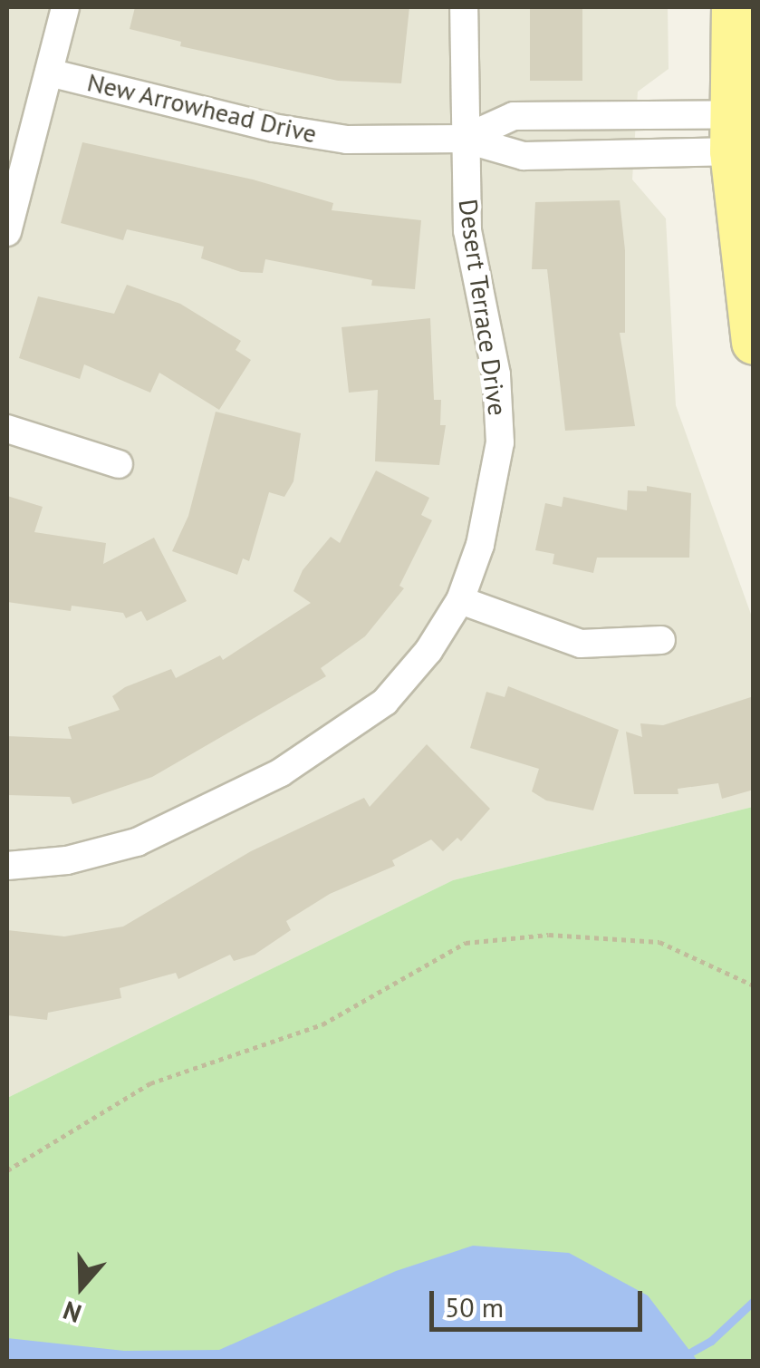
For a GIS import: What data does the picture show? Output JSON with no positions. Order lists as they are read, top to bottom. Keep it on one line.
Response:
{"streets":{"street":["New Arrowhead Drive","Desert Terrace Drive"]},"crossings":[["New Arrowhead Drive","Desert Terrace Drive"]],"scale_bar":"50 m","north":"bottom"}
